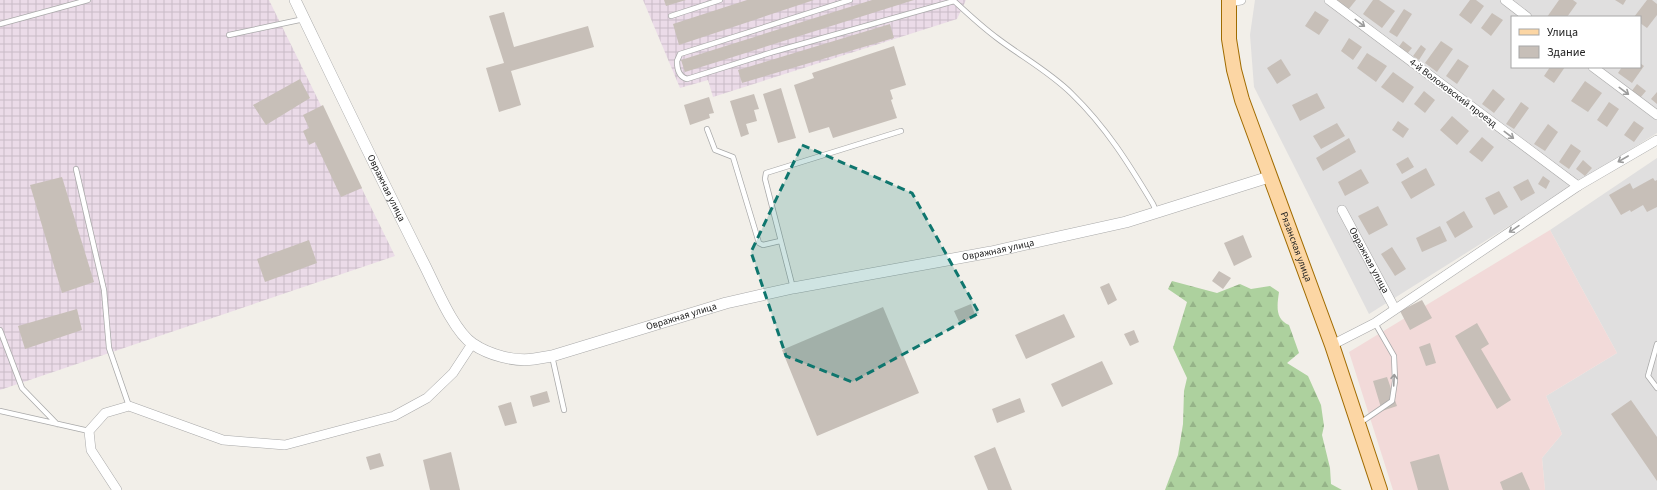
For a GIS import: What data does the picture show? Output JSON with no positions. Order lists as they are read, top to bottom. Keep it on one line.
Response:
{"streets":{"main road":["Рязанская улица"],"street":["4-й Волоховский проезд","Овражная улица"]},"crossings":[["Овражная улица","Рязанская улица"]],"one_way":["4-й Волоховский проезд"],"legend":["Улица","Здание"]}
